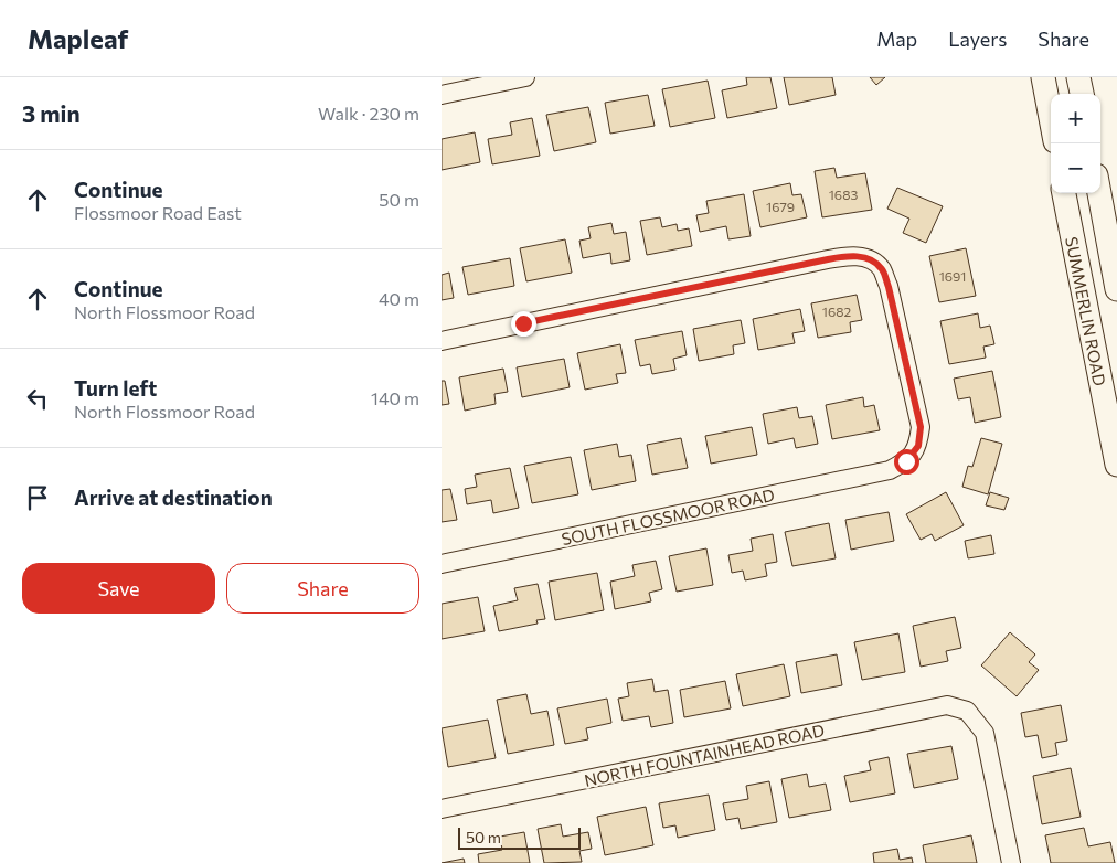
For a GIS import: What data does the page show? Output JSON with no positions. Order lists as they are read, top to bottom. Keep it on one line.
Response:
{"streets":{"main road":["SUMMERLIN ROAD"],"street":["SOUTH FLOSSMOOR ROAD","NORTH FOUNTAINHEAD ROAD"]},"house_numbers":["1683","1679","1691","1682"],"scale_bar":"50 m","page":{"header":"Mapleaf","nav":["Map","Layers","Share"],"heading":["3 min","Walk · 230 m"],"map_buttons":["+","−"],"list":[["Continue","Flossmoor Road East","50 m"],["Continue","North Flossmoor Road","40 m"],["Turn left","North Flossmoor Road","140 m"],"Arrive at destination"],"buttons":["Save","Share"],"scale":"50 m"}}
